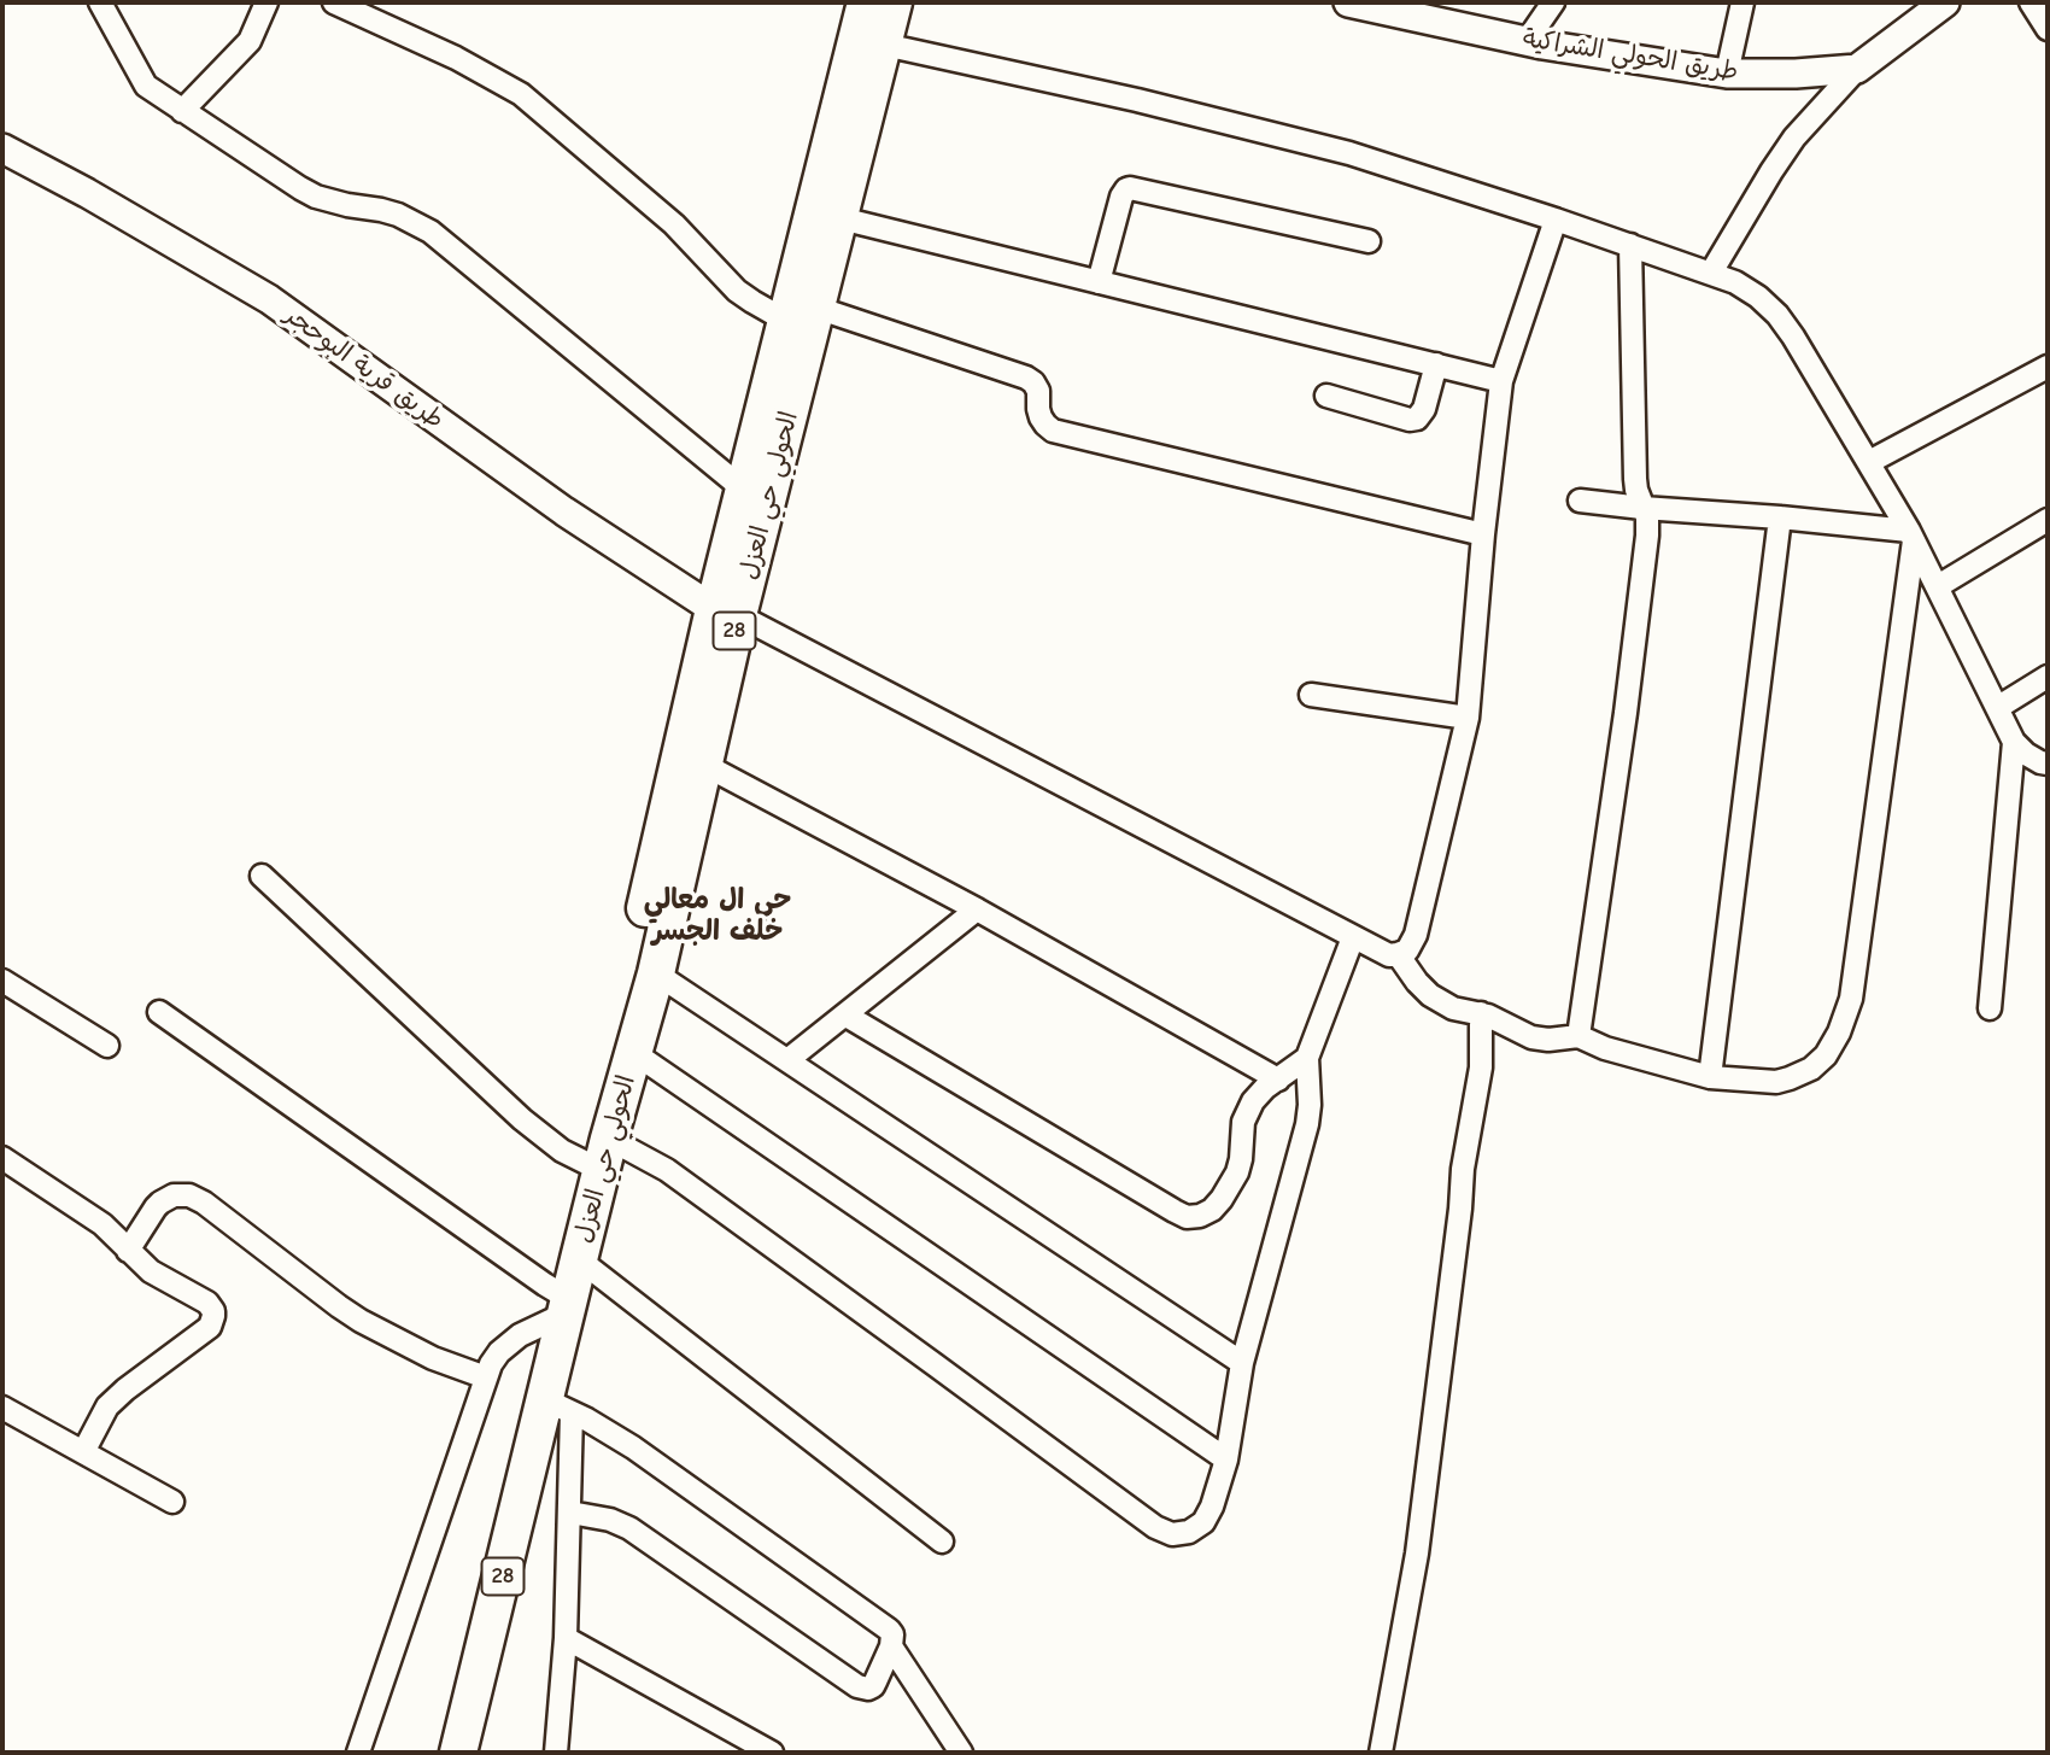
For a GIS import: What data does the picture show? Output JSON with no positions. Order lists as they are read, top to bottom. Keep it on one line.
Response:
{"streets":{"highway":["الحولي حي العزل","28"],"street":["طريق الحولي الشراكية","طريق قرية البوحجر"]},"crossings":[["طريق قرية البوحجر","الحولي حي العزل"],["الحولي حي العزل","28"]],"districts":["حي ال معالي خلف الجسر"]}
